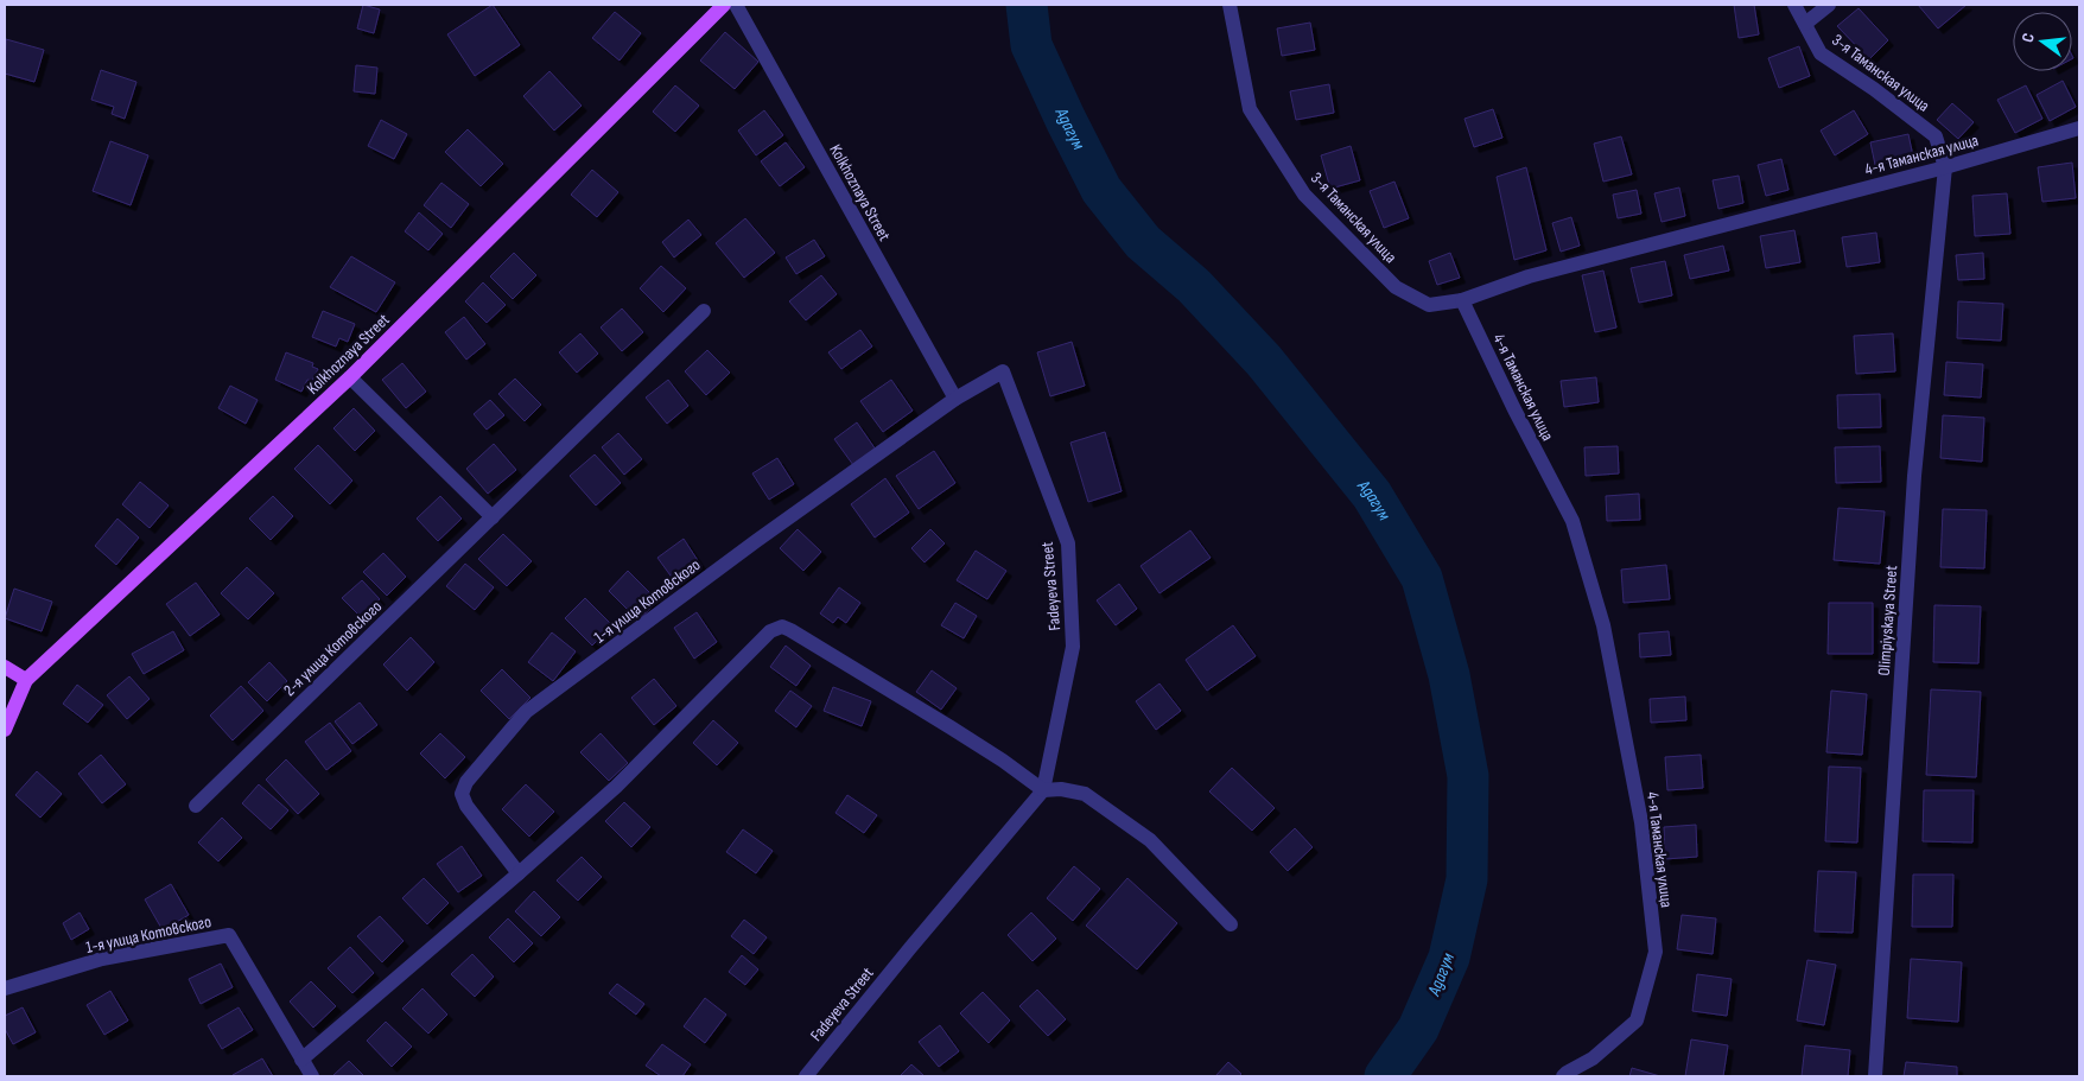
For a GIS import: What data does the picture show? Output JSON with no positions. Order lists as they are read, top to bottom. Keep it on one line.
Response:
{"streets":{"main road":["Kolkhoznaya Street"],"street":["3-я Таманская улица","4-я Таманская улица","Fadeyeva Street","1-я улица Котовского","Olimpiyskaya Street","2-я улица Котовского"]},"crossings":[["3-я Таманская улица","4-я Таманская улица"],["3-я Таманская улица","Olimpiyskaya Street"],["4-я Таманская улица","Olimpiyskaya Street"],["Kolkhoznaya Street","Fadeyeva Street"],["Kolkhoznaya Street","1-я улица Котовского"],["Fadeyeva Street","1-я улица Котовского"]],"water":["Адагум"],"north":"left"}
